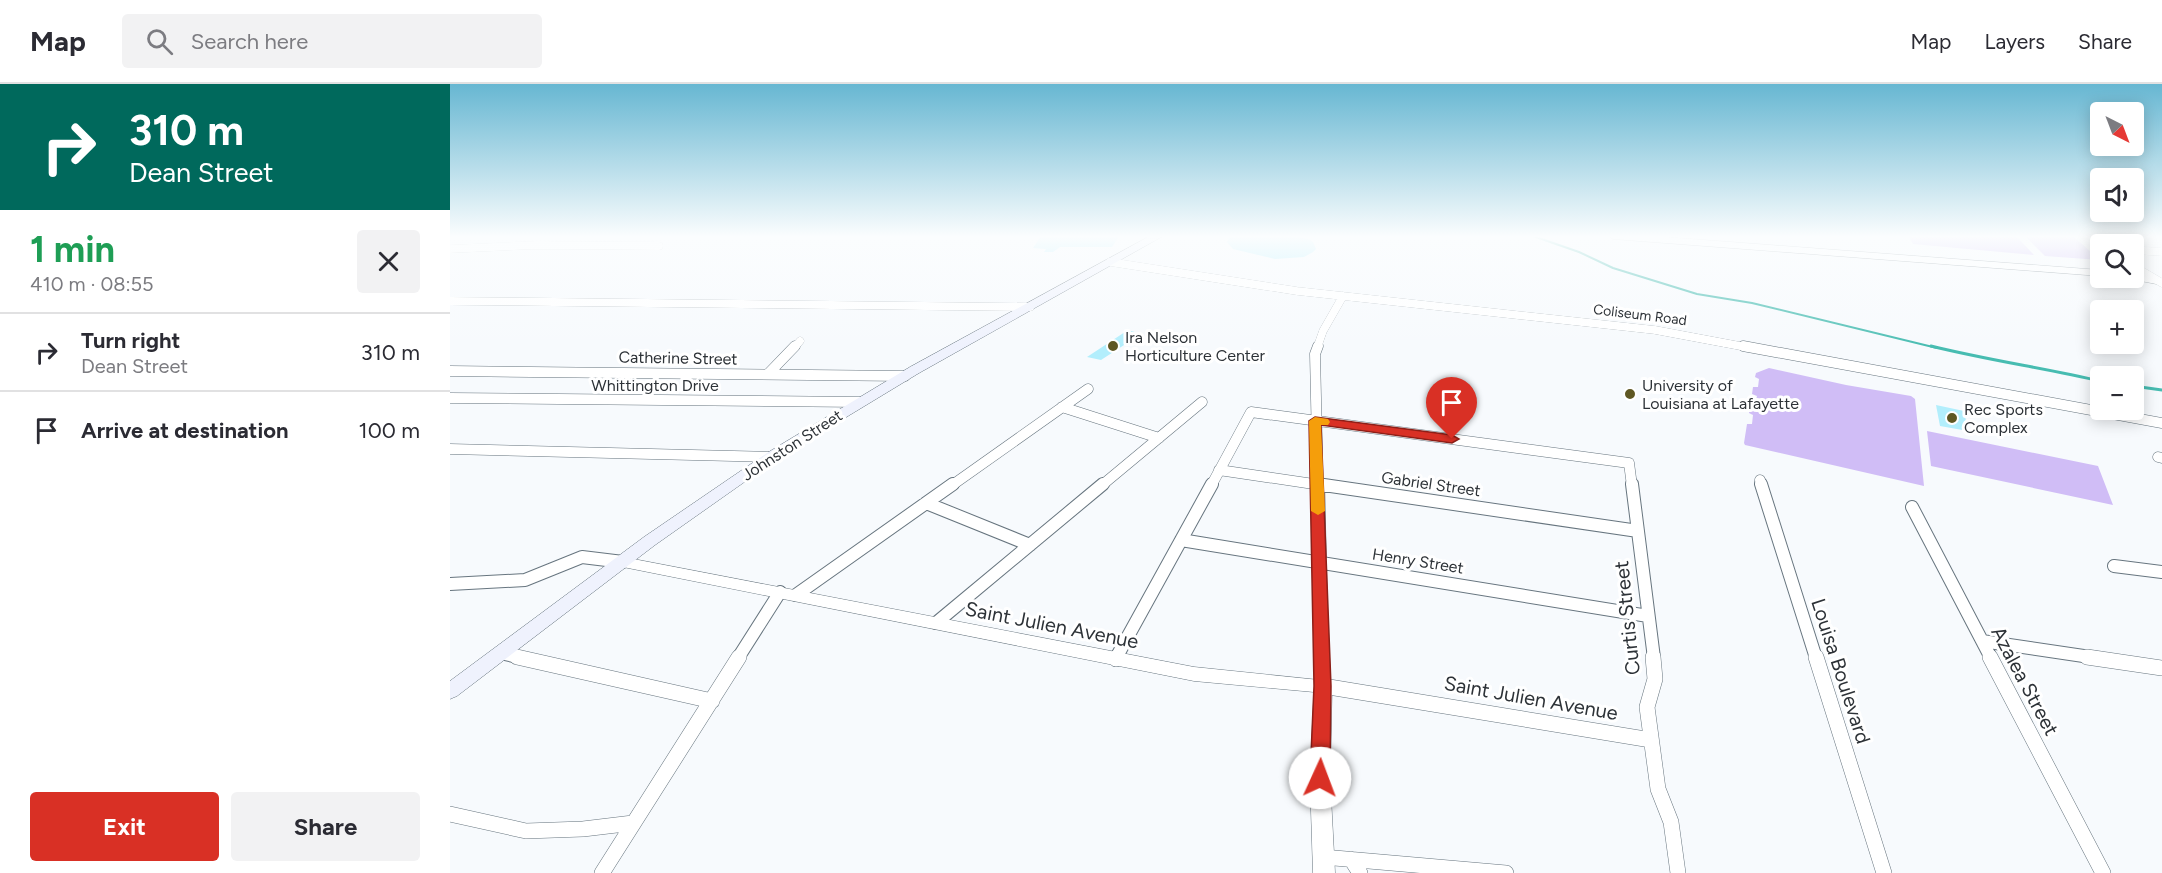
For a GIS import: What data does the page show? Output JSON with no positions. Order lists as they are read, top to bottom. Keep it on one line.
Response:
{"streets":{"main road":["Johnston Street"],"street":["Coliseum Road","Catherine Street","Whittington Drive","Gabriel Street","Henry Street","Curtis Street","Saint Julien Avenue","Louisa Boulevard","Azalea Street"]},"crossings":[["Catherine Street","Johnston Street"],["Whittington Drive","Johnston Street"],["Johnston Street","Saint Julien Avenue"],["Gabriel Street","Curtis Street"],["Henry Street","Curtis Street"],["Curtis Street","Saint Julien Avenue"]],"places":["Ira Nelson Horticulture Center","University of Louisiana at Lafayette","Rec Sports Complex"],"north":"bottom right","page":{"header":"Map","search":"Search here","nav":["Map","Layers","Share"],"turn":["310 m","Dean Street"],"map_buttons":["+","−"],"heading":["1 min","410 m · 08:55"],"list":[{"name":"Turn right","note":"Dean Street","value":"310 m"},{"name":"Arrive at destination","value":"100 m"}],"buttons":["Exit","Share"]}}
